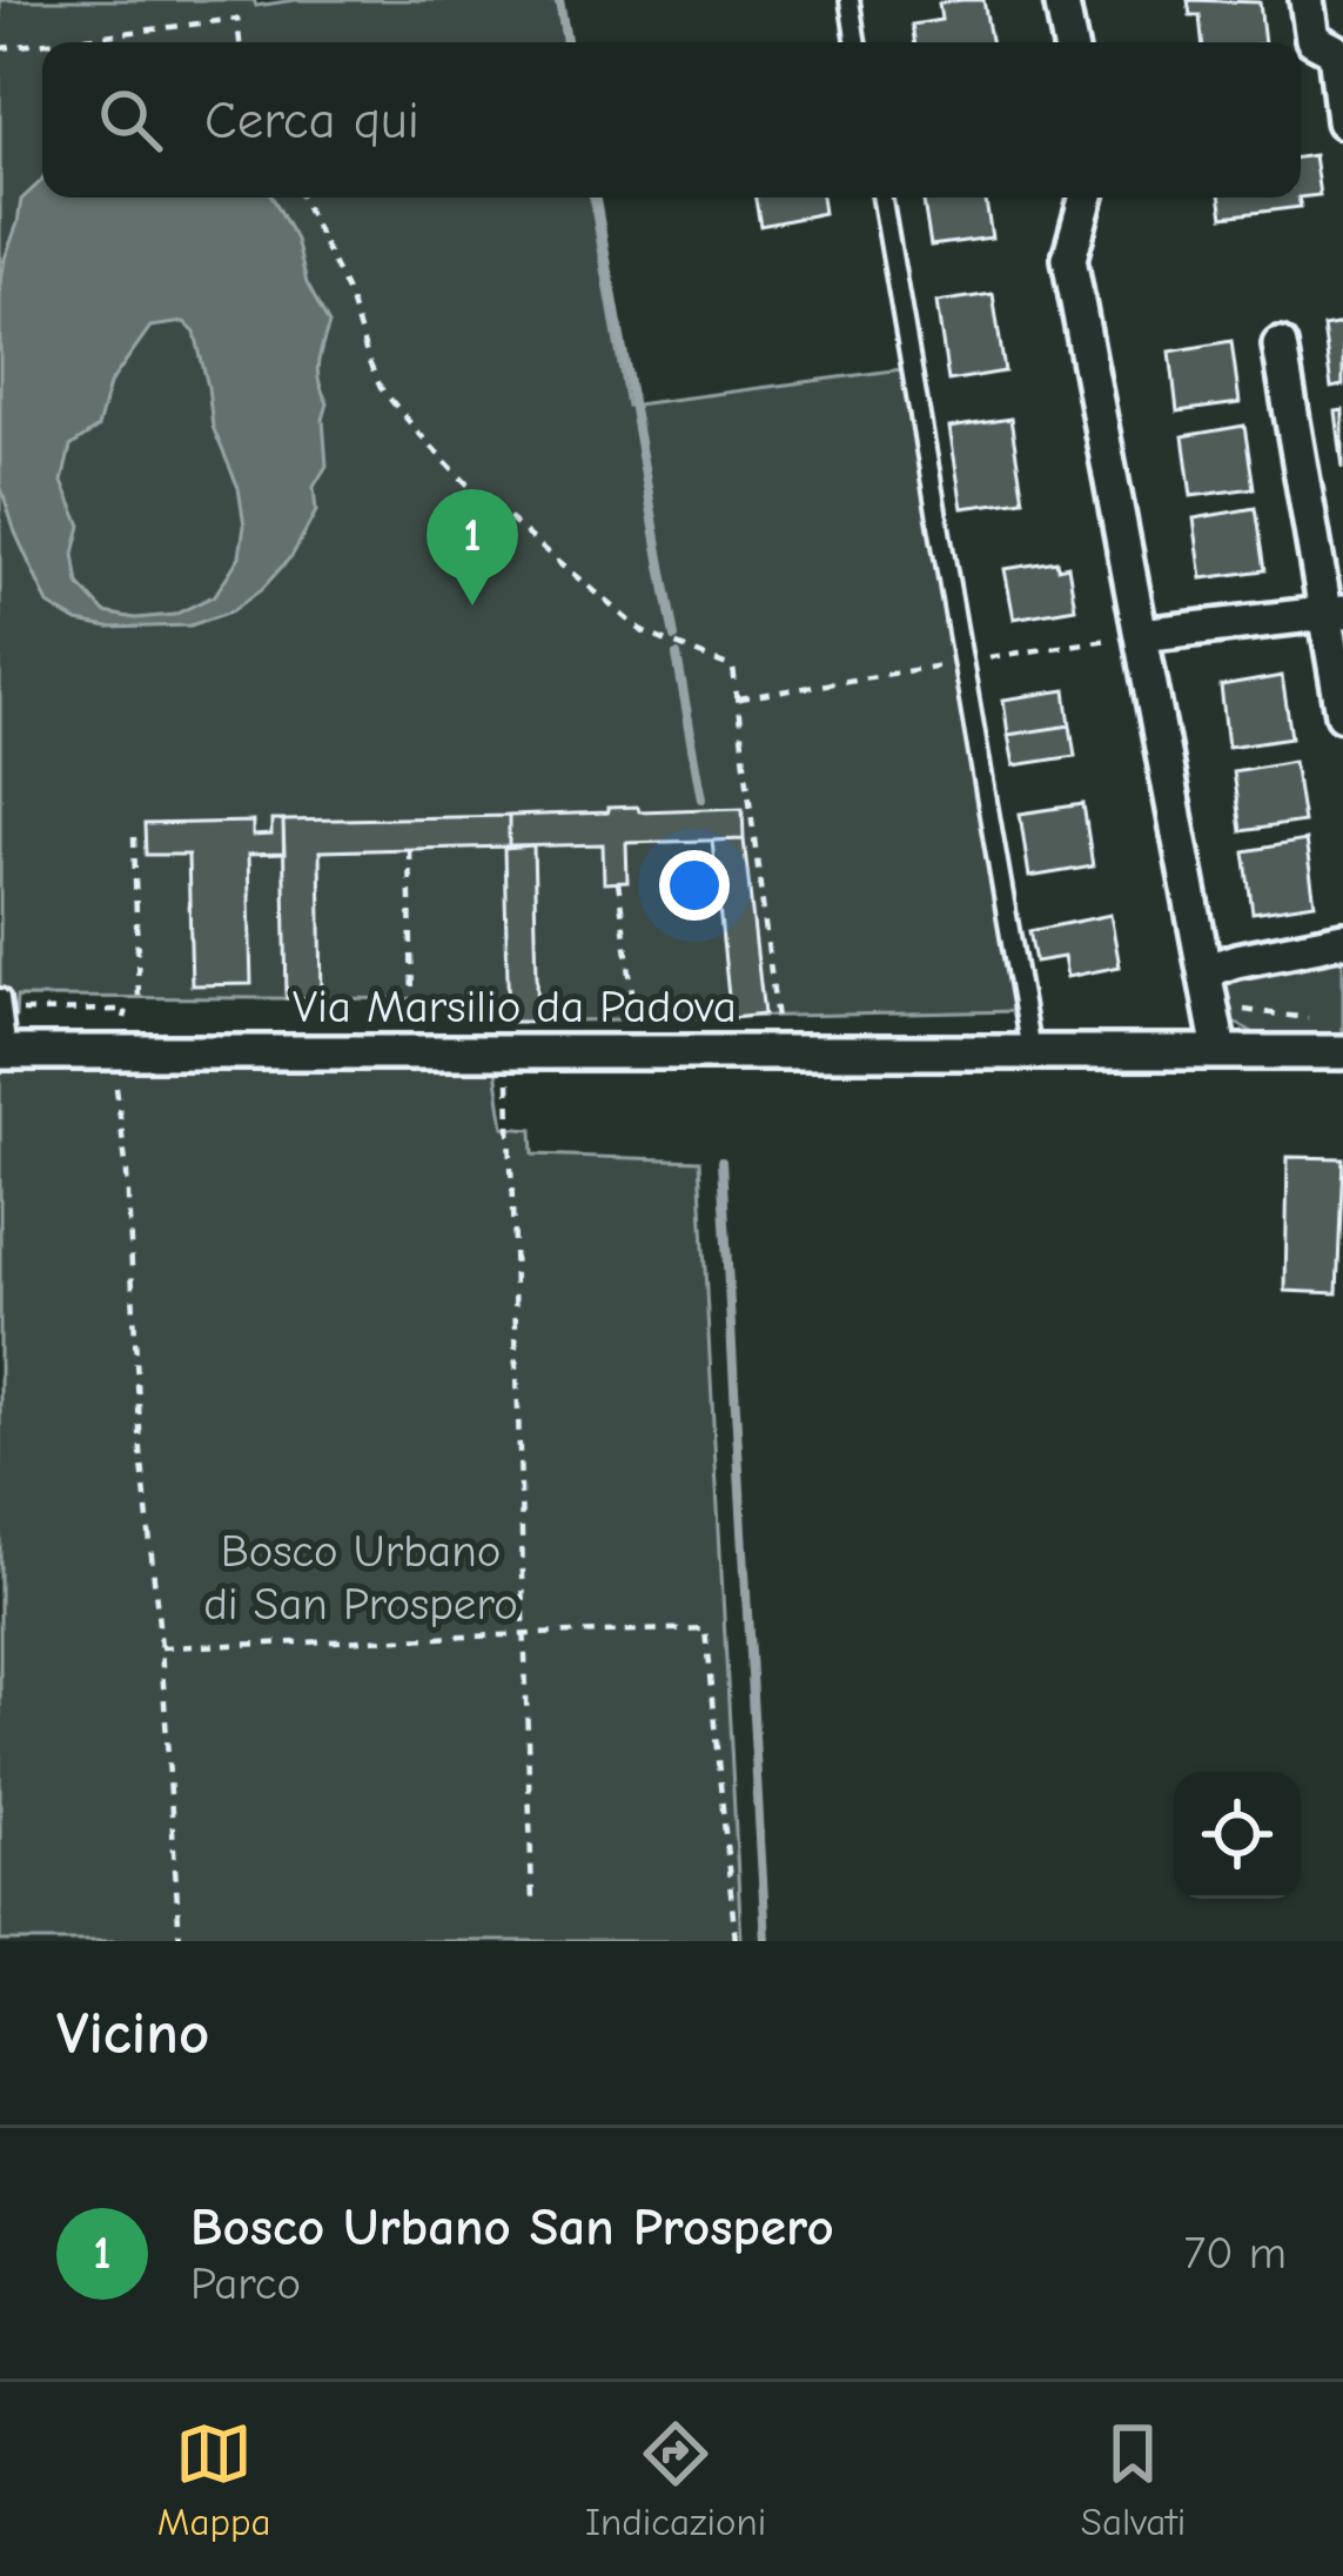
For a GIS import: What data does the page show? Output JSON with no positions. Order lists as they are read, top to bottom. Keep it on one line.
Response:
{"streets":{"street":["Via Marsilio da Padova"]},"parks":["Bosco Urbano di San Prospero"],"page":{"search":"Cerca qui","pins":"1","heading":"Vicino","list":[{"mark":"1","name":"Bosco Urbano San Prospero","note":"Parco","value":"70 m"}],"nav":["Mappa","Indicazioni","Salvati"]}}
